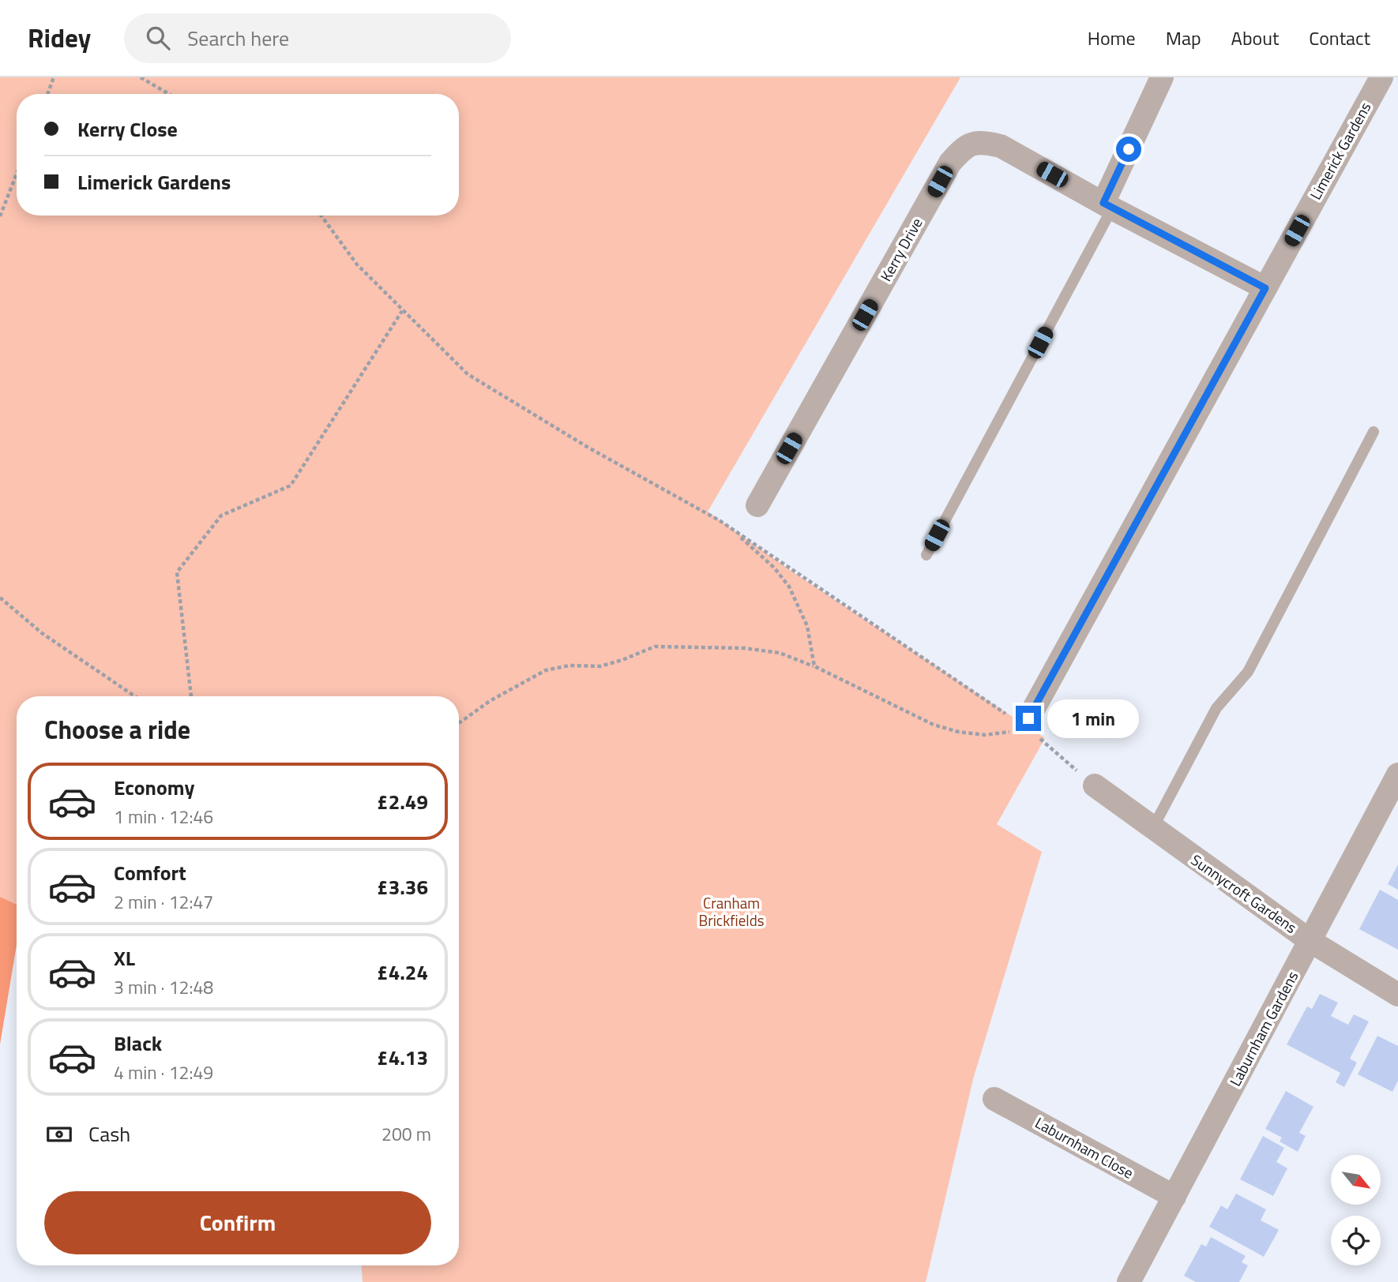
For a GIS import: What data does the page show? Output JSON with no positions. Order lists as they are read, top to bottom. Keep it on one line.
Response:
{"streets":{"street":["Limerick Gardens","Kerry Drive","Sunnycroft Gardens","Laburnham Gardens","Laburnham Close"]},"crossings":[["Limerick Gardens","Kerry Drive"],["Sunnycroft Gardens","Laburnham Gardens"],["Laburnham Gardens","Laburnham Close"]],"parks":["Cranham Brickfields"],"north":"bottom right","page":{"header":"Ridey","search":"Search here","nav":["Home","Map","About","Contact"],"banner":["Kerry Close","Limerick Gardens"],"heading":"Choose a ride","bubble":"1 min","list":[{"name":"Economy","note":"1 min · 12:46","value":"£2.49"},{"name":"Comfort","note":"2 min · 12:47","value":"£3.36"},{"name":"XL","note":"3 min · 12:48","value":"£4.24"},{"name":"Black","note":"4 min · 12:49","value":"£4.13"}],"pay":["Cash","200 m"],"buttons":"Confirm"}}
